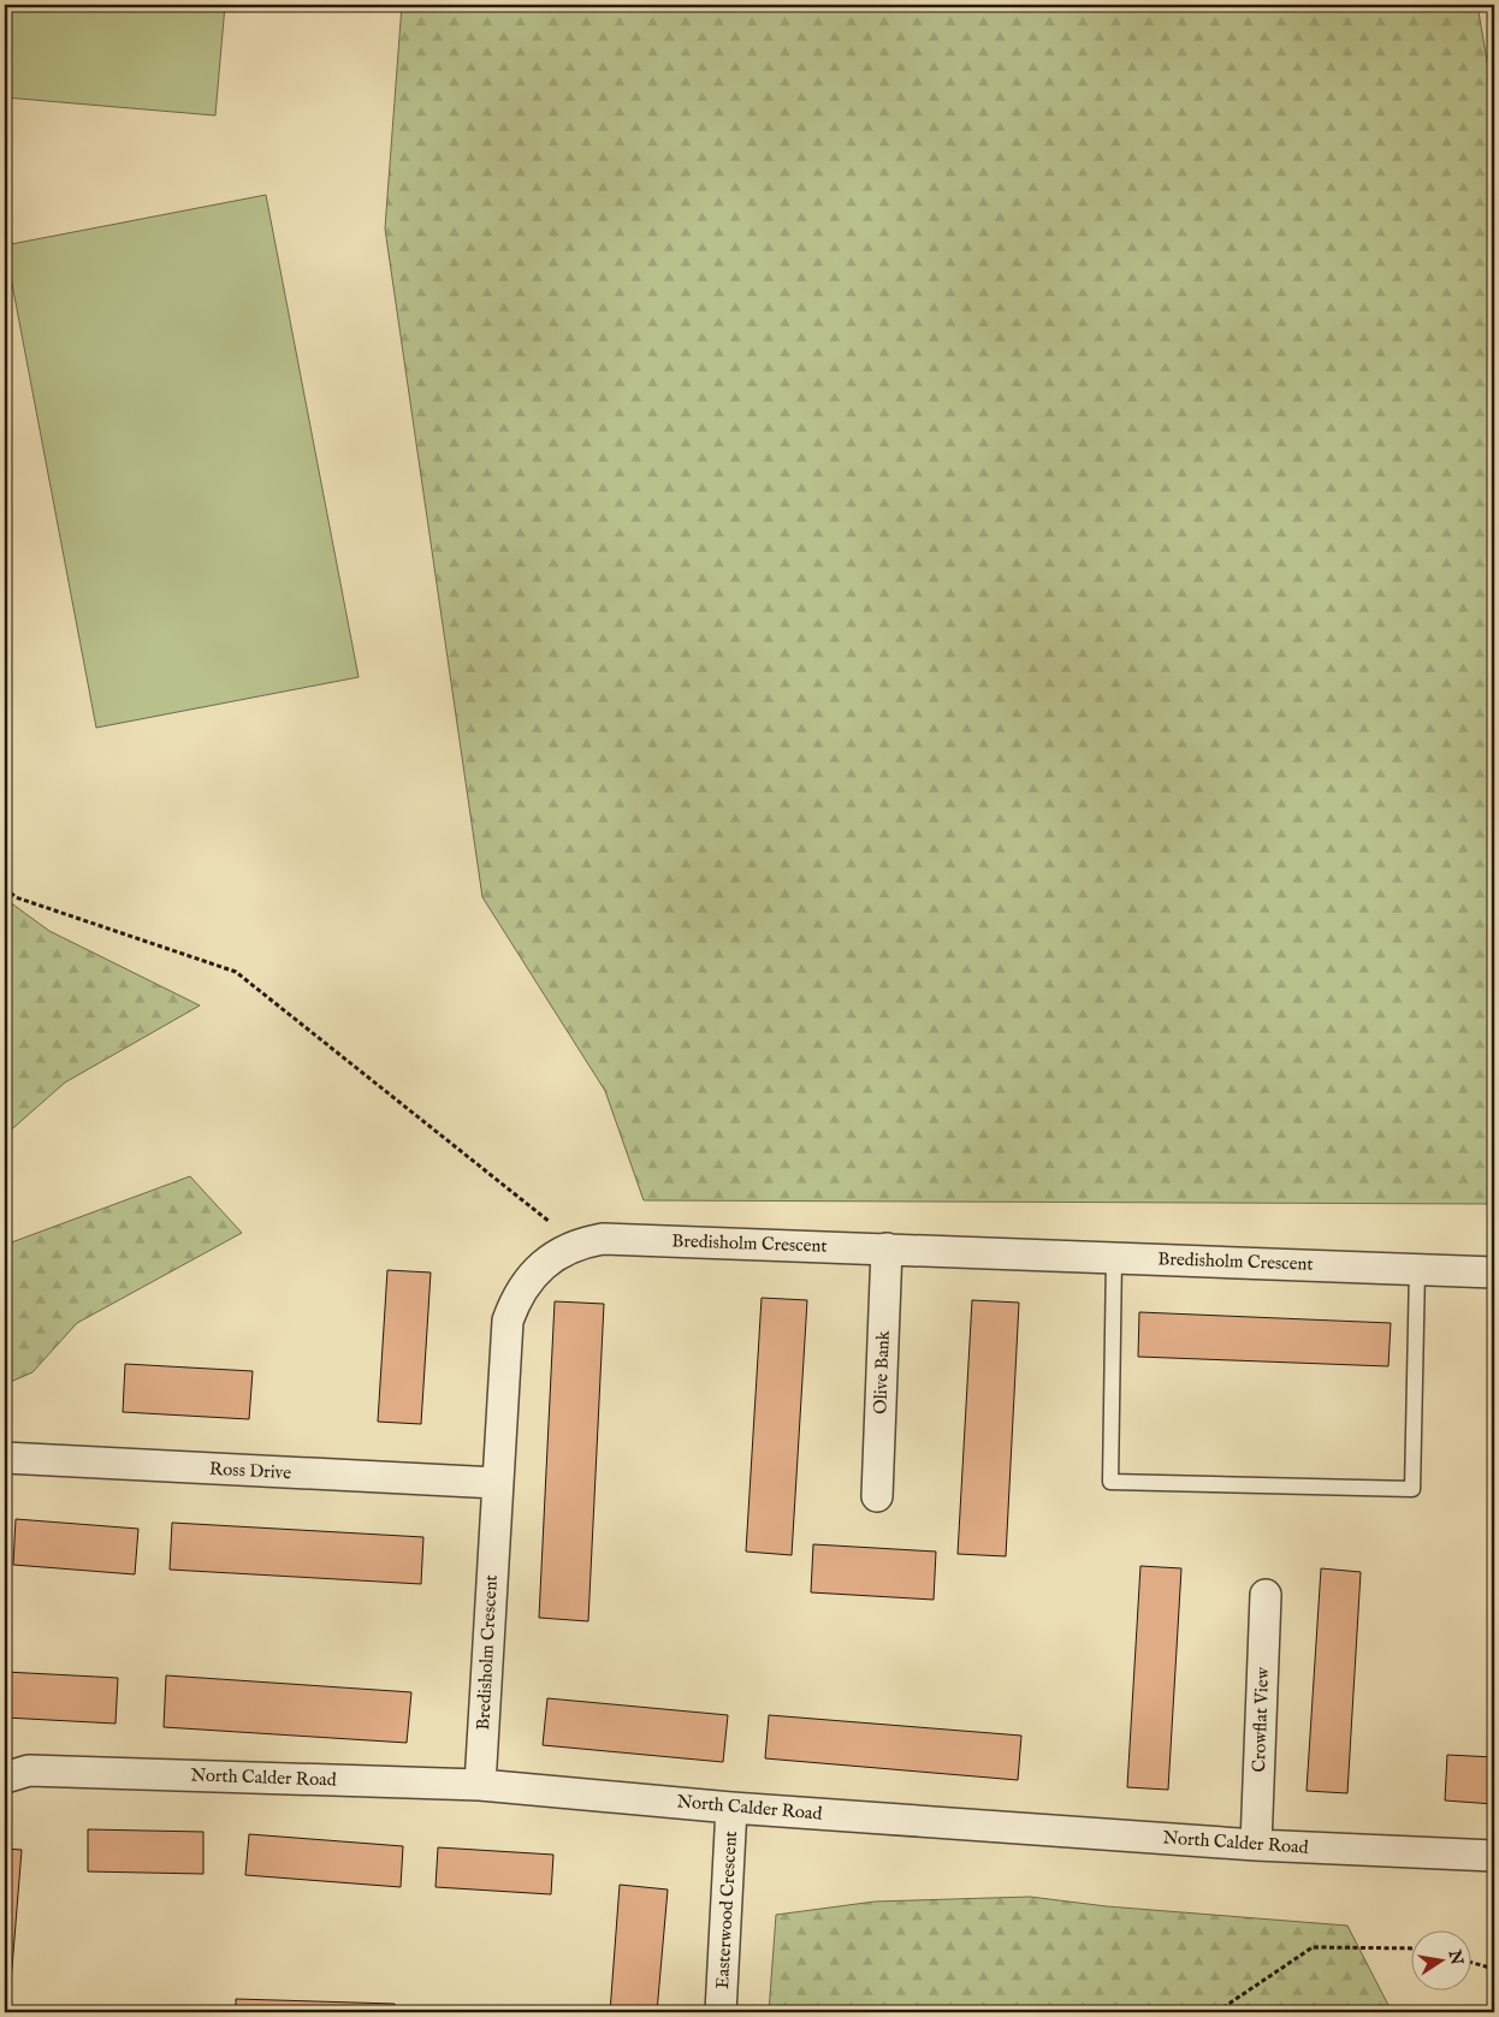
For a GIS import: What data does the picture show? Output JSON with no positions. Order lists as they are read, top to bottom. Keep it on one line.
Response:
{"streets":{"street":["Bredisholm Crescent","Olive Bank","Ross Drive","Crowflat View","North Calder Road","Easterwood Crescent"]},"crossings":[["Bredisholm Crescent","Olive Bank"],["Bredisholm Crescent","Ross Drive"],["Bredisholm Crescent","North Calder Road"],["Crowflat View","North Calder Road"],["North Calder Road","Easterwood Crescent"]],"north":"right"}
